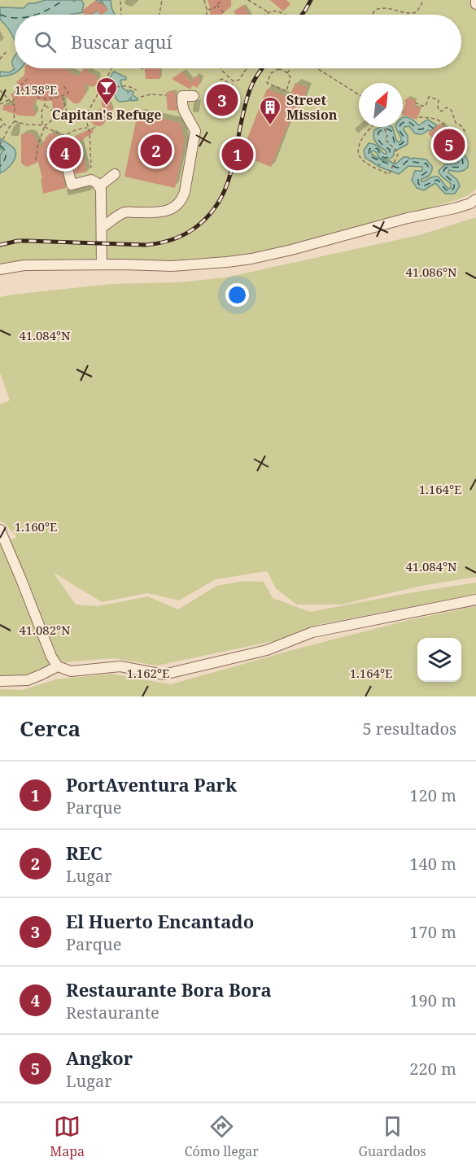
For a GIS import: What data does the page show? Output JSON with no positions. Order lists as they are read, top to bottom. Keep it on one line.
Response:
{"places":{"bar":["Capitan's Refuge"],"building":["Street Mission"]},"north":"top right","page":{"search":"Buscar aquí","pins":["3","5","2","4","1"],"heading":["Cerca","5 resultados"],"list":[{"mark":"1","name":"PortAventura Park","note":"Parque","value":"120 m"},{"mark":"2","name":"REC","note":"Lugar","value":"140 m"},{"mark":"3","name":"El Huerto Encantado","note":"Parque","value":"170 m"},{"mark":"4","name":"Restaurante Bora Bora","note":"Restaurante","value":"190 m"},{"mark":"5","name":"Angkor","note":"Lugar","value":"220 m"}],"nav":["Mapa","Cómo llegar","Guardados"]},"coordinates":["1.158°E","41.086°N","41.084°N","1.164°E","1.160°E","41.082°N","1.162°E"]}
